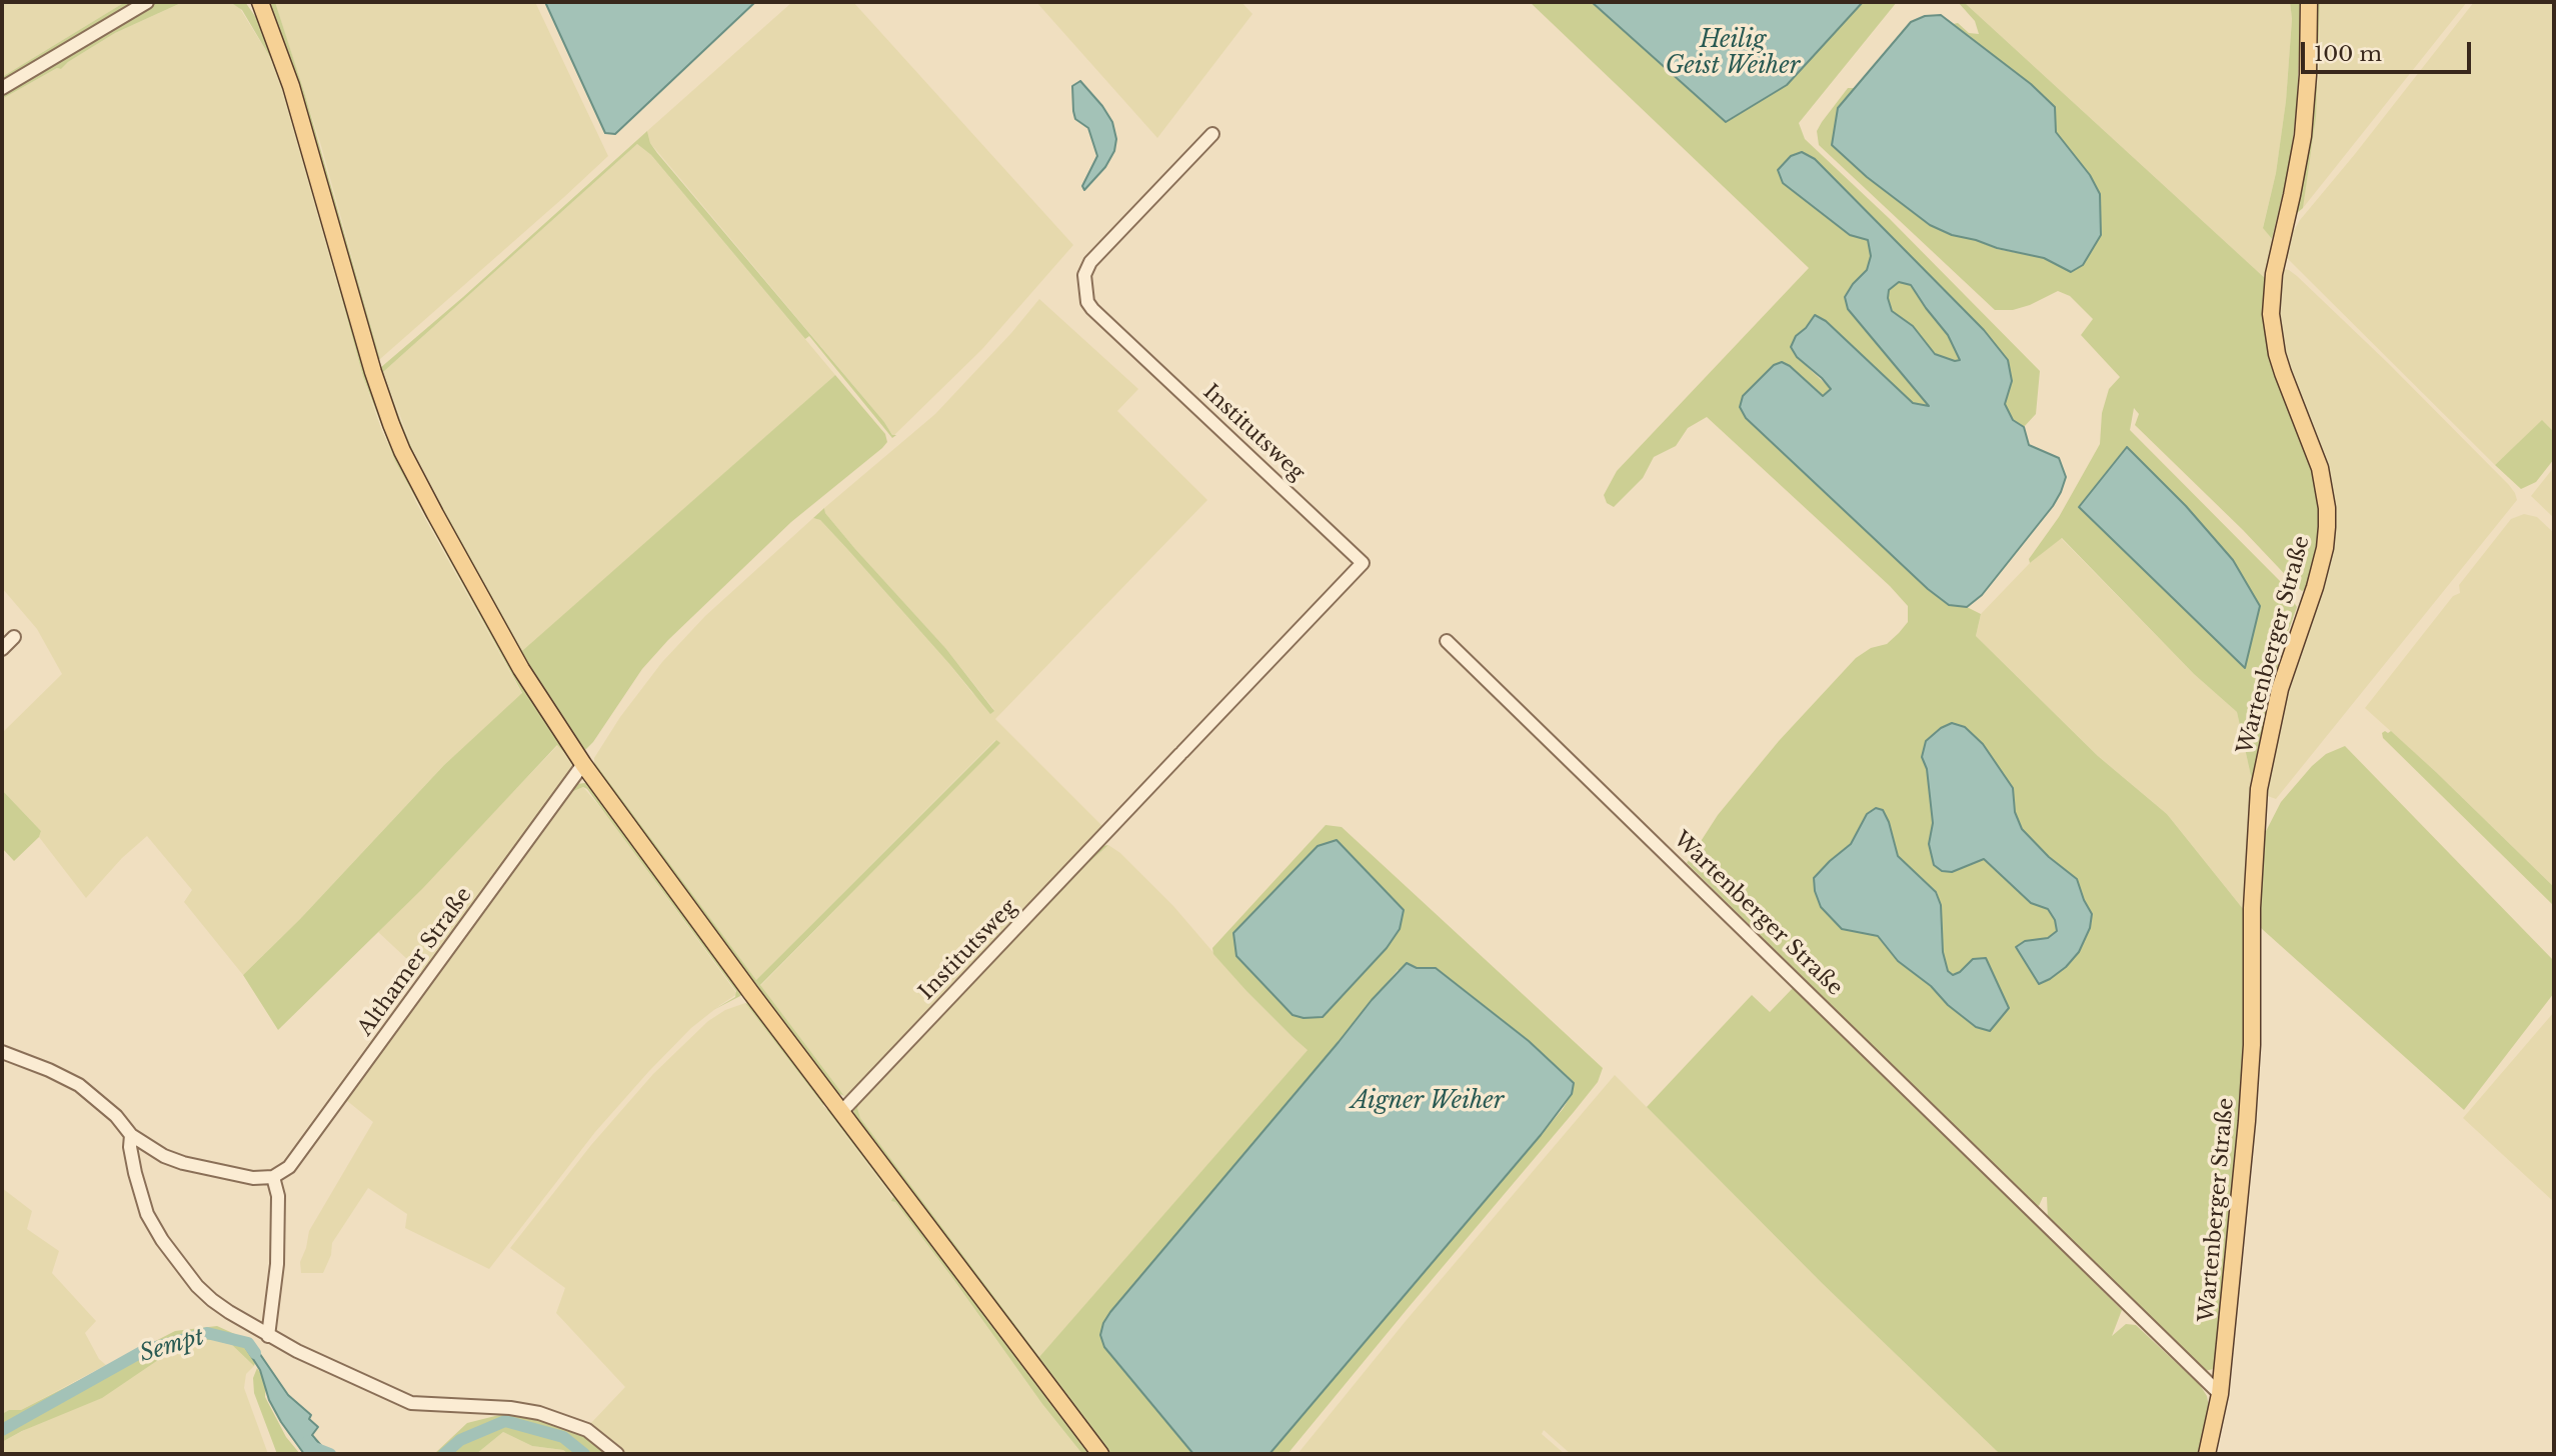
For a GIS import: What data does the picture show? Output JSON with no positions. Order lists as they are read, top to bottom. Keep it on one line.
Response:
{"streets":{"main road":["Wartenberger Straße"],"street":["Institutsweg","Althamer Straße"]},"water":["Heilig Geist Weiher","Aigner Weiher","Sempt"],"scale_bar":"100 m"}
